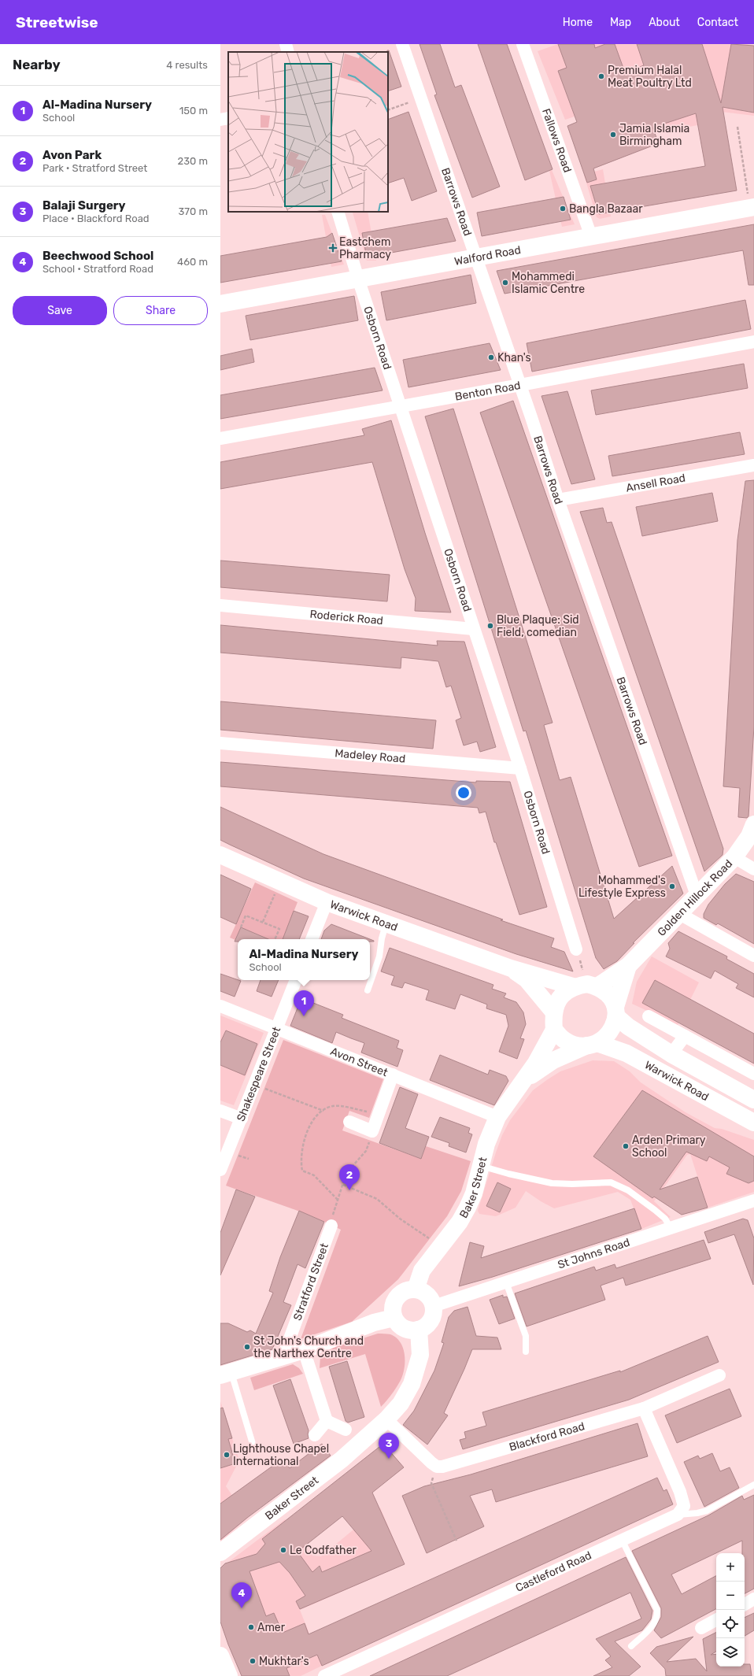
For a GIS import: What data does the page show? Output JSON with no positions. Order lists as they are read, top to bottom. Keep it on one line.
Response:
{"streets":{"main road":["Walford Road","Golden Hillock Road","Warwick Road","Baker Street"],"street":["Fallows Road","Barrows Road","Osborn Road","Benton Road","Ansell Road","Roderick Road","Madeley Road","Avon Street","Shakespeare Street","St Johns Road","Stratford Street","Blackford Road","Castleford Road"]},"crossings":[["Fallows Road","Walford Road"],["Barrows Road","Walford Road"],["Barrows Road","Benton Road"],["Barrows Road","Ansell Road"],["Barrows Road","Golden Hillock Road"],["Walford Road","Osborn Road"],["Osborn Road","Benton Road"],["Osborn Road","Roderick Road"],["Osborn Road","Madeley Road"],["Golden Hillock Road","Warwick Road"],["Golden Hillock Road","Baker Street"],["Warwick Road","Baker Street"],["Avon Street","Shakespeare Street"],["Avon Street","Baker Street"],["Baker Street","St Johns Road"]],"places":{"other":["Premium Halal Meat Poultry Ltd","Jamia Islamia Birmingham","Bangla Bazaar","Mohammedi Islamic Centre","Khan's","Blue Plaque: Sid Field, comedian","Mohammed's Lifestyle Express","Arden Primary School","St John's Church and the Narthex Centre","Lighthouse Chapel International","Le Codfather","Amer","Mukhtar's"],"health":["Eastchem Pharmacy"]},"page":{"header":"Streetwise","nav":["Home","Map","About","Contact"],"heading":["Nearby","4 results"],"list":[{"mark":"1","name":"Al-Madina Nursery","note":"School","value":"150 m"},{"mark":"2","name":"Avon Park","note":"Park · Stratford Street","value":"230 m"},{"mark":"3","name":"Balaji Surgery","note":"Place · Blackford Road","value":"370 m"},{"mark":"4","name":"Beechwood School","note":"School · Stratford Road","value":"460 m"}],"buttons":["Save","Share"],"popup":["Al-Madina Nursery","School"],"pins":["1","2","3","4"],"map_buttons":["+","−"]}}
